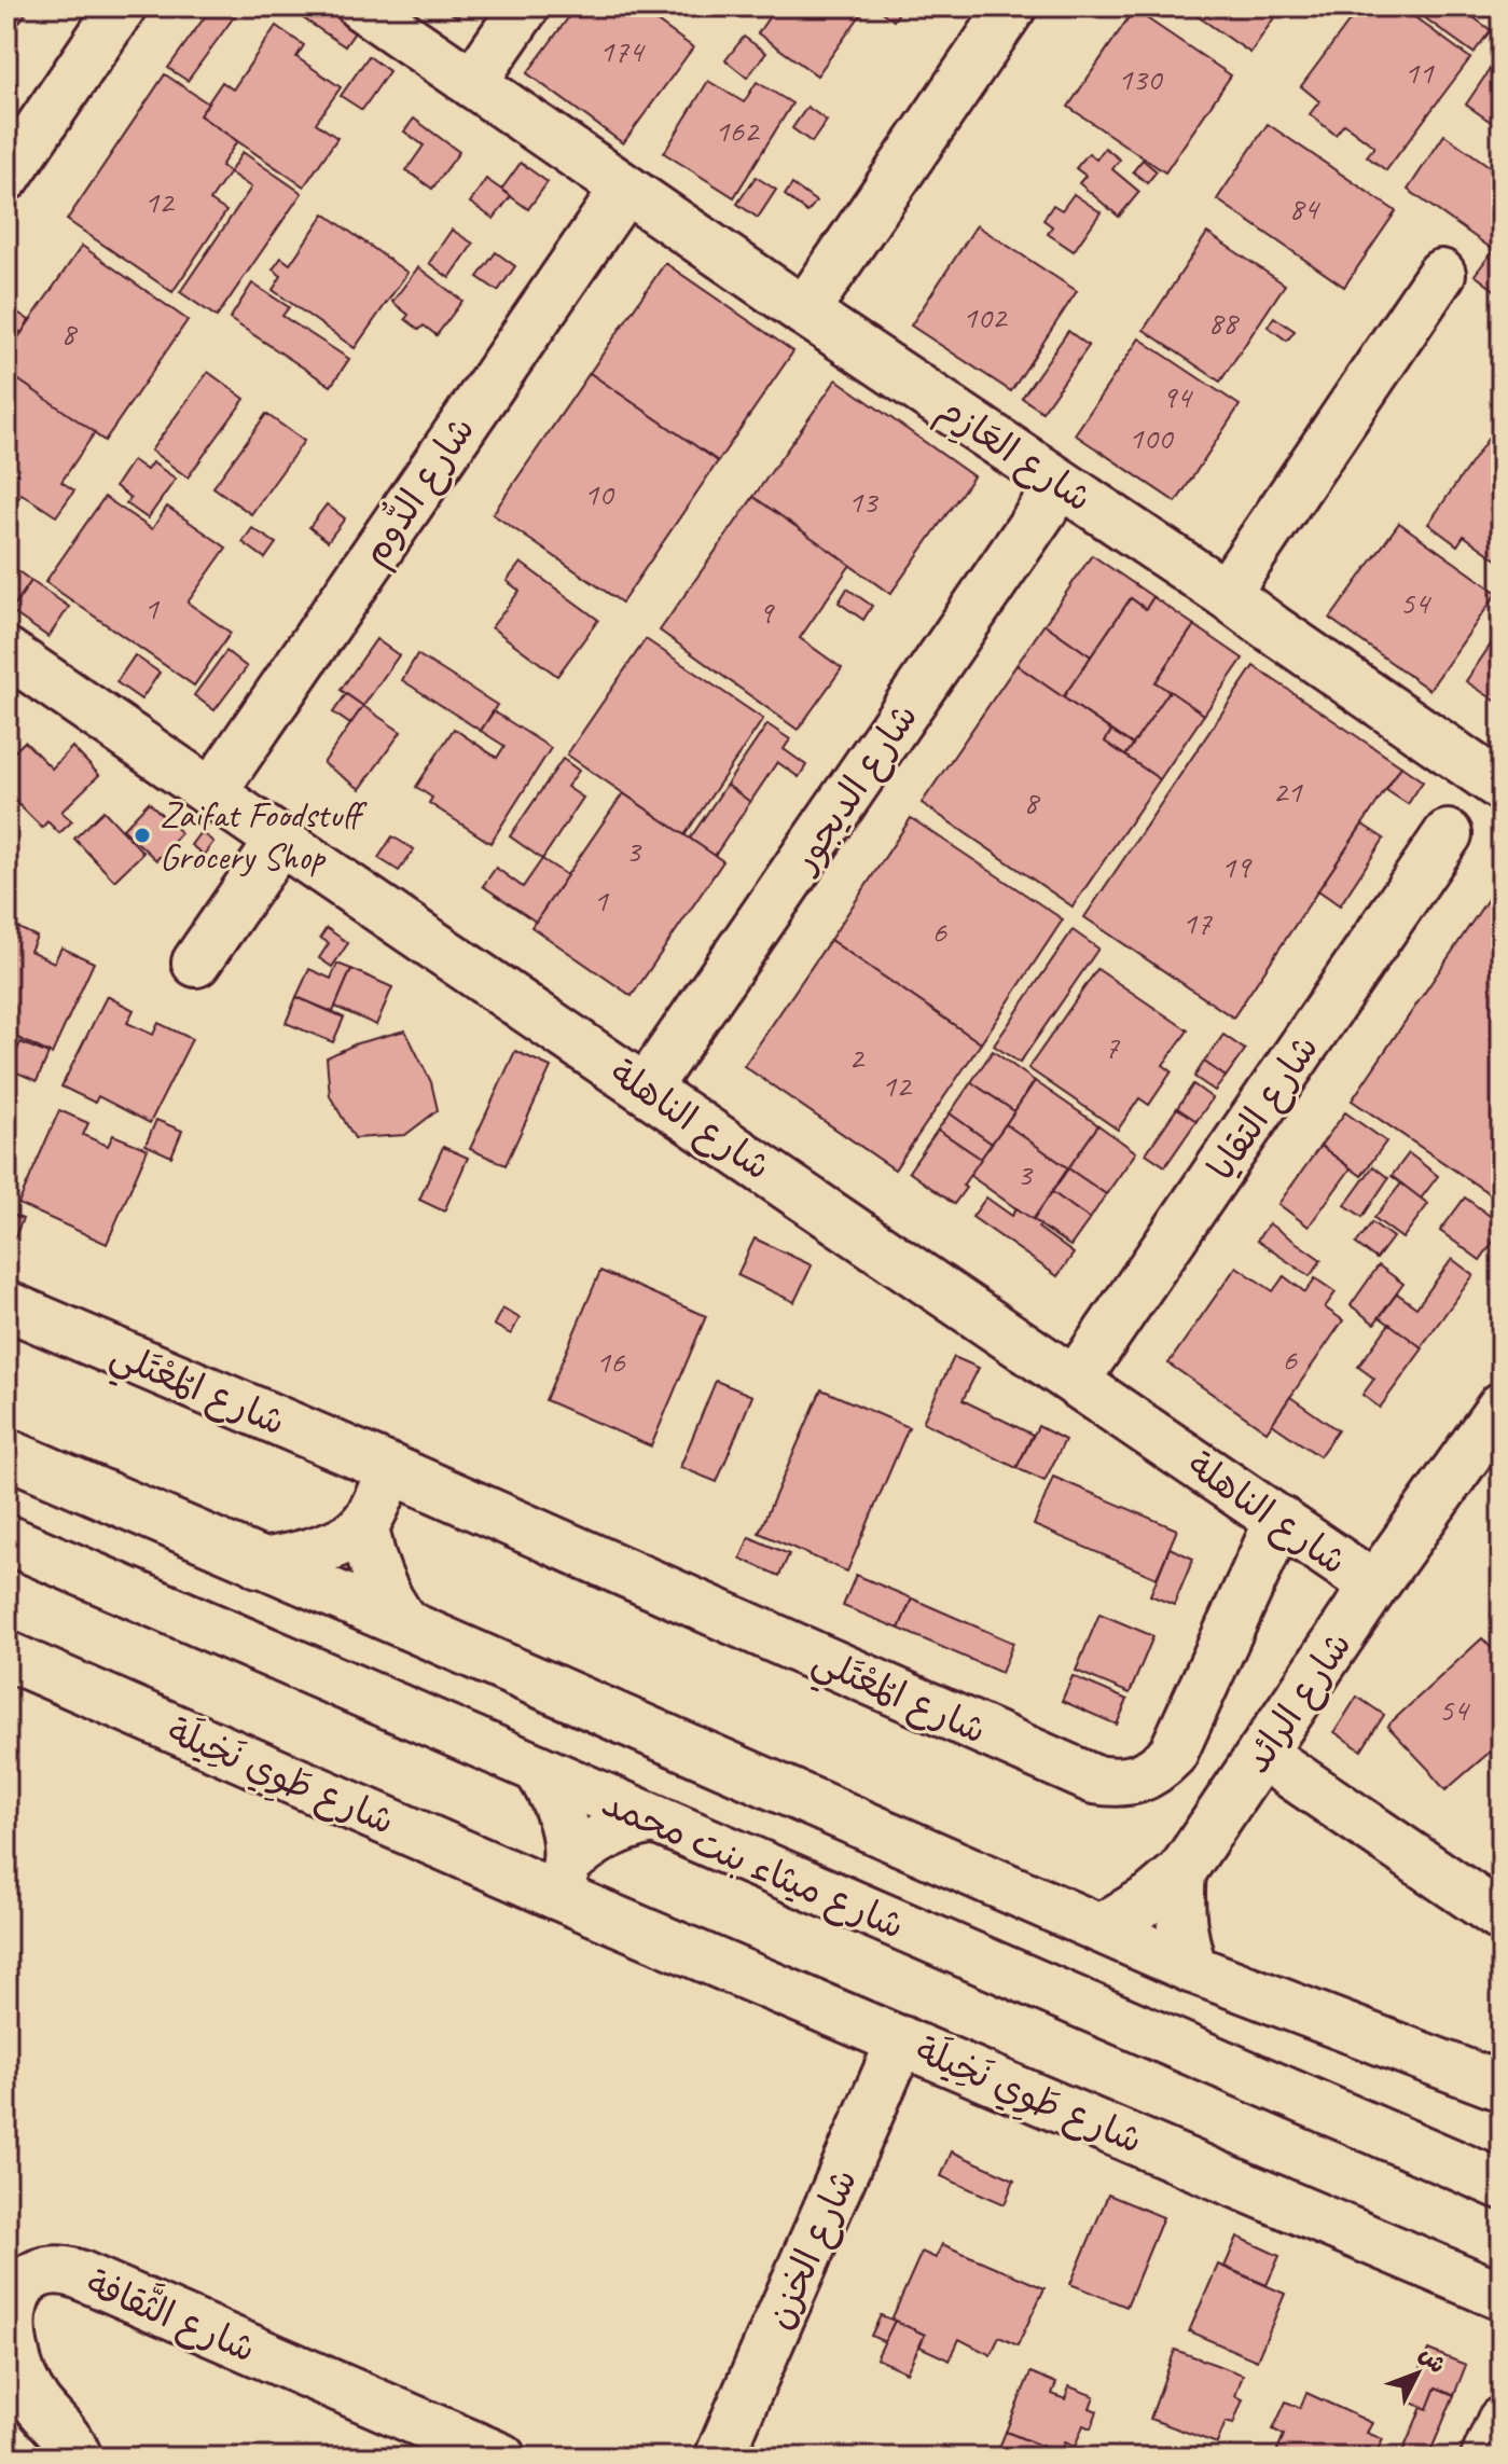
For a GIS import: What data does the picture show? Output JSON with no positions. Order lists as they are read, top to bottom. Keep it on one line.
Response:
{"streets":{"street":["شارع العَازِم","شارع الدُّوم","شارع الديجور","شارع التقايا","شارع الناهلة","شارع المُعْتَلي","شارع الرائد","شارع طَوِي نَخِيلَة","شارع ميثاء بنت محمد","شارع الخزن","شارع الثَّقافة"]},"crossings":[["شارع العَازِم","شارع الدُّوم"],["شارع العَازِم","شارع الديجور"],["شارع الدُّوم","شارع الناهلة"],["شارع الديجور","شارع الناهلة"],["شارع التقايا","شارع الناهلة"],["شارع الناهلة","شارع المُعْتَلي"],["شارع الناهلة","شارع الرائد"],["شارع طَوِي نَخِيلَة","شارع الخزن"]],"places":["Zaifat Foodstuff Grocery Shop"],"house_numbers":["174","11","130","162","12","84","102","88","8","94","100","10","13","54","1","9","21","8","3","19","1","17","6","7","2","12","3","6","16","54"],"north":"top right"}
